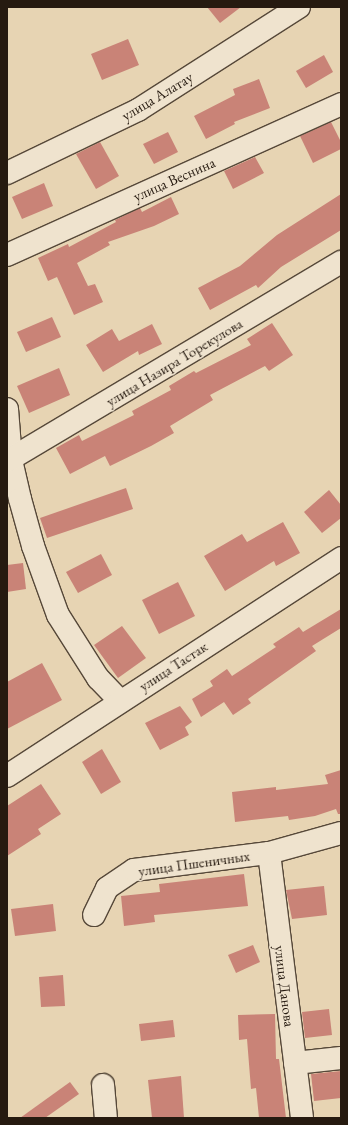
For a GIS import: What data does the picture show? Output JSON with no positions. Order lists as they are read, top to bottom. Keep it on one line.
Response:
{"streets":{"street":["улица Алатау","улица Веснина","улица Назира Торекулова","улица Тастак","улица Пшеничных","улица Данова"]},"crossings":[["улица Пшеничных","улица Данова"]]}
